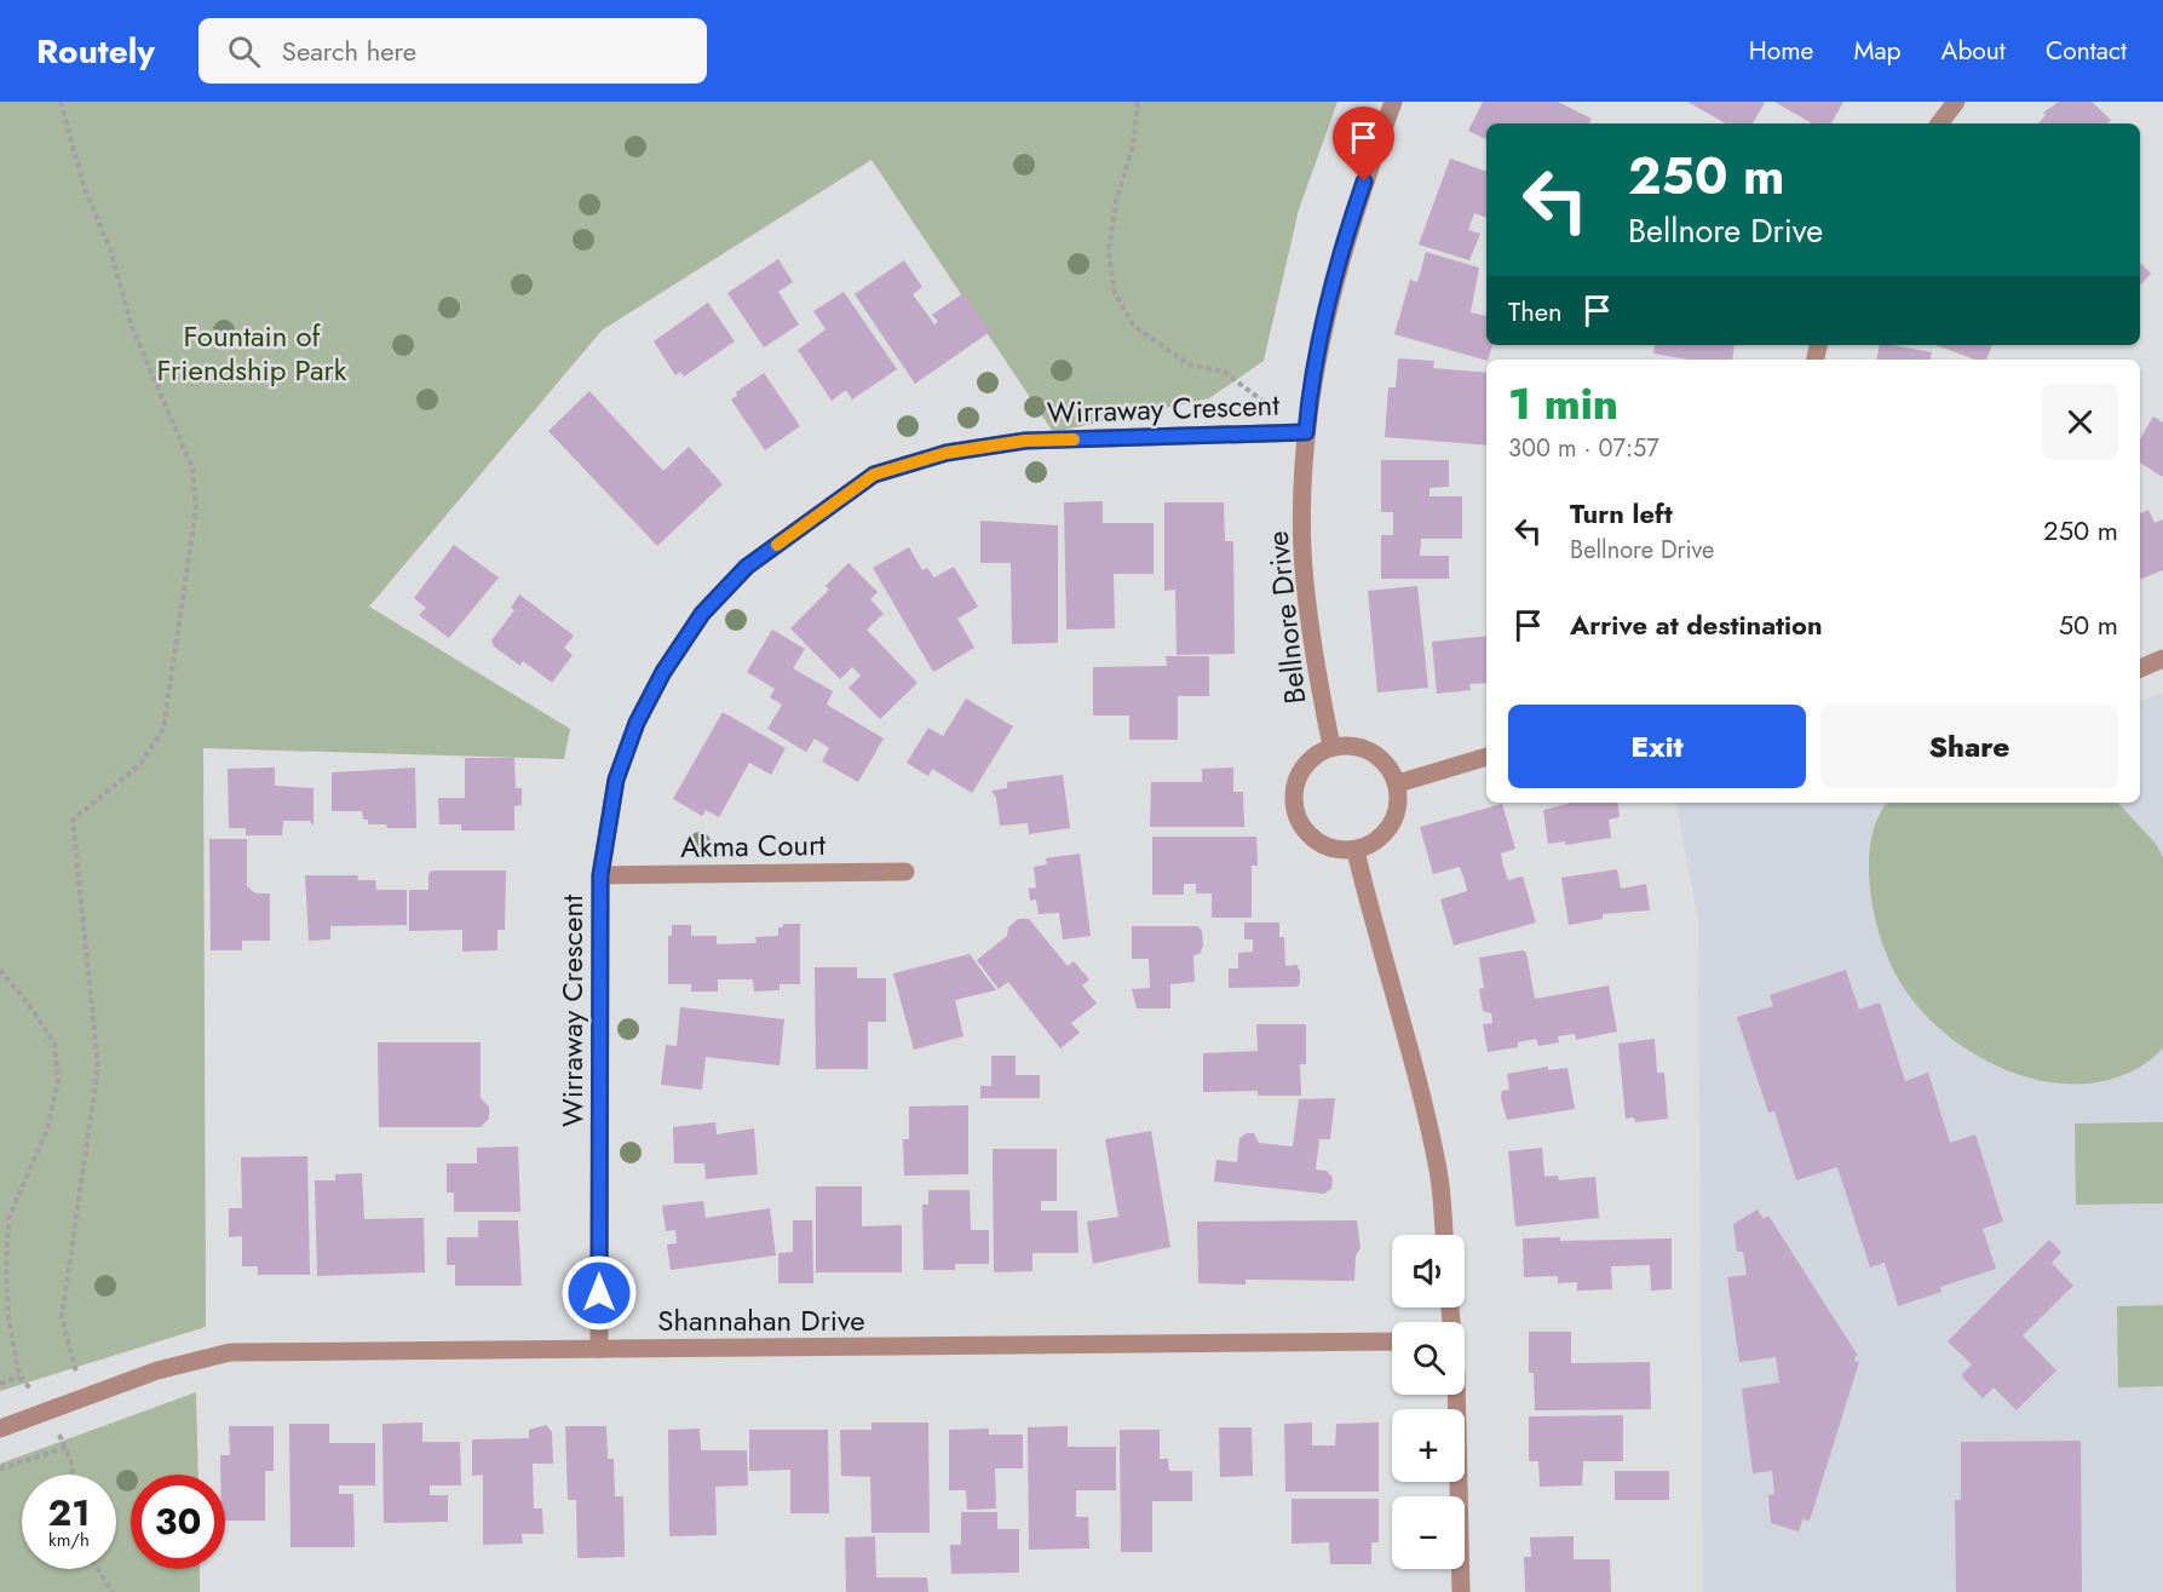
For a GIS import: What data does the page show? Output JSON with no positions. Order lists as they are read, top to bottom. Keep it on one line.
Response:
{"streets":{"street":["Wirraway Crescent","Bellnore Drive","Akma Court","Shannahan Drive"]},"crossings":[["Wirraway Crescent","Bellnore Drive"],["Wirraway Crescent","Akma Court"],["Wirraway Crescent","Shannahan Drive"]],"parks":["Fountain of Friendship Park"],"page":{"header":"Routely","search":"Search here","nav":["Home","Map","About","Contact"],"turn":["250 m","Bellnore Drive"],"then":"Then","heading":["1 min","300 m · 07:57"],"list":[{"name":"Turn left","note":"Bellnore Drive","value":"250 m"},{"name":"Arrive at destination","value":"50 m"}],"buttons":["Exit","Share"],"map_buttons":["+","−"],"speed":"21 km/h","limit":"30"}}
